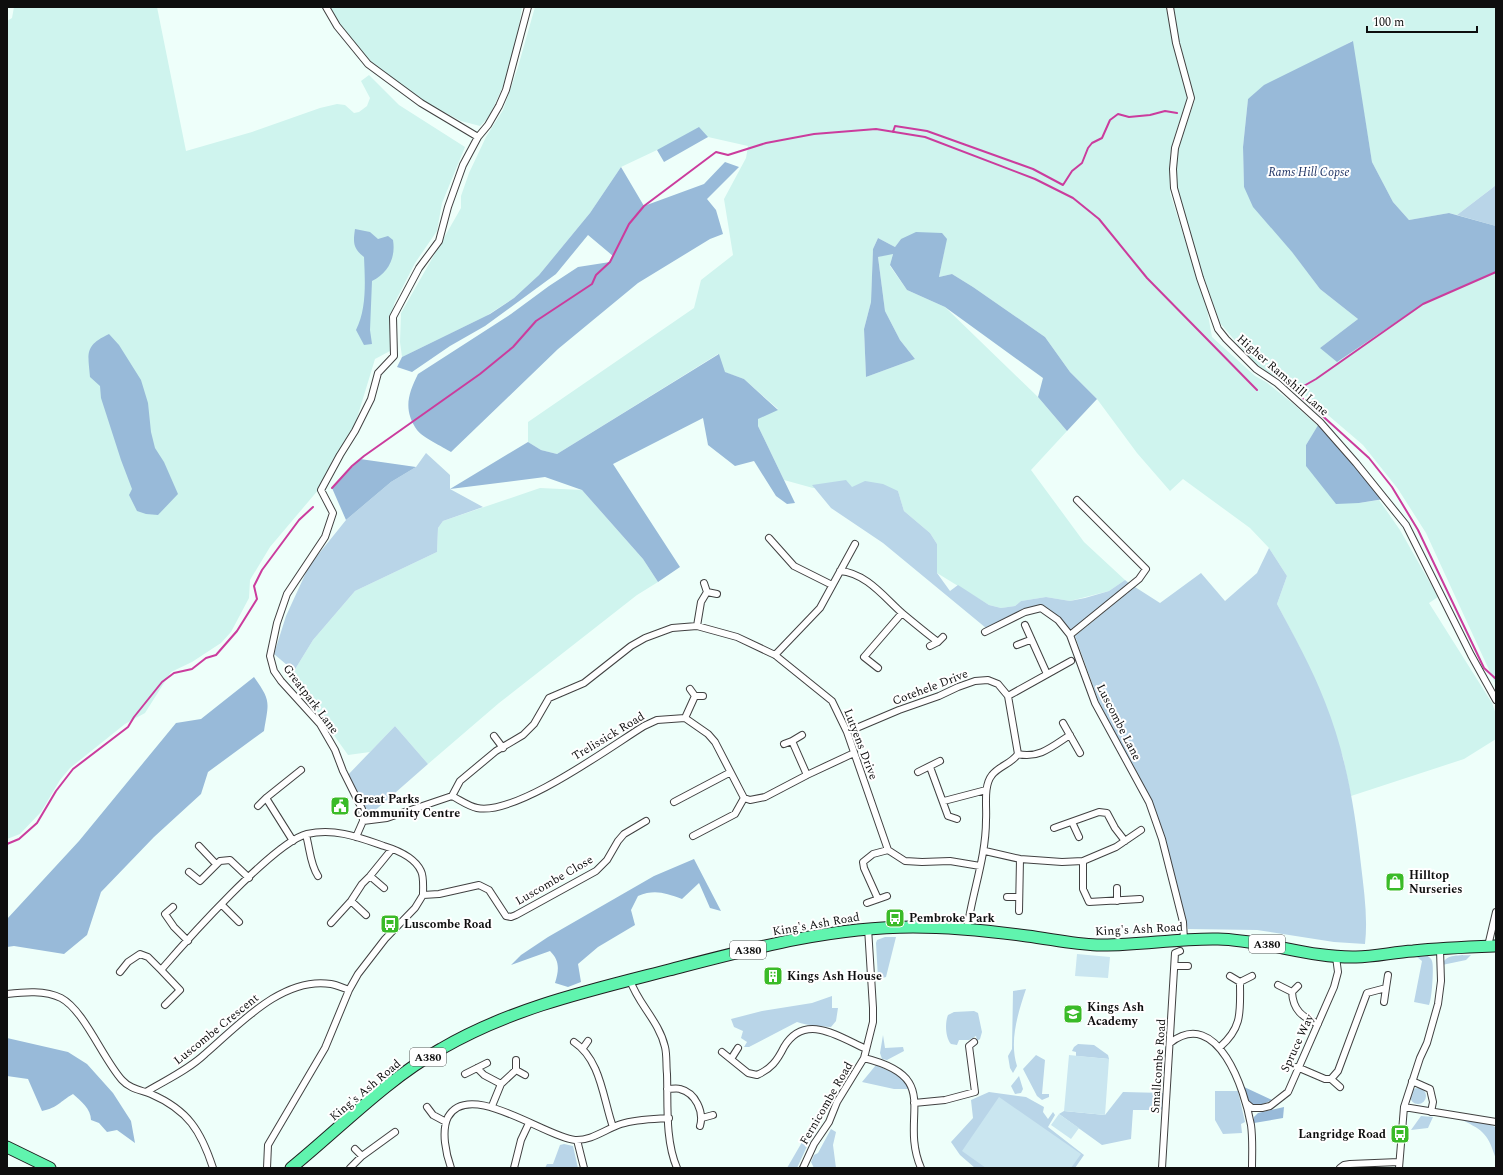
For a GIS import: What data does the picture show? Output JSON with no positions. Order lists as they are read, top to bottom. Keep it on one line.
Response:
{"streets":{"highway":["King's Ash Road","A380"],"street":["Higher Ramshill Lane","Cotehele Drive","Greatpark Lane","Luscombe Lane","Trelissick Road","Lutyens Drive","Luscombe Close","Luscombe Crescent","Spruce Way","Smallcombe Road","Fernicombe Road"]},"crossings":[["Cotehele Drive","Lutyens Drive"],["Luscombe Lane","King's Ash Road"],["Trelissick Road","Lutyens Drive"],["King's Ash Road","Spruce Way"],["King's Ash Road","Fernicombe Road"]],"parks":["Rams Hill Copse"],"places":{"public building":["Great Parks Community Centre"],"shop":["Hilltop Nurseries"],"bus stop":["Pembroke Park","Luscombe Road","Langridge Road"],"building":["Kings Ash House"],"school or university":["Kings Ash Academy"]},"scale_bar":"100 m"}
